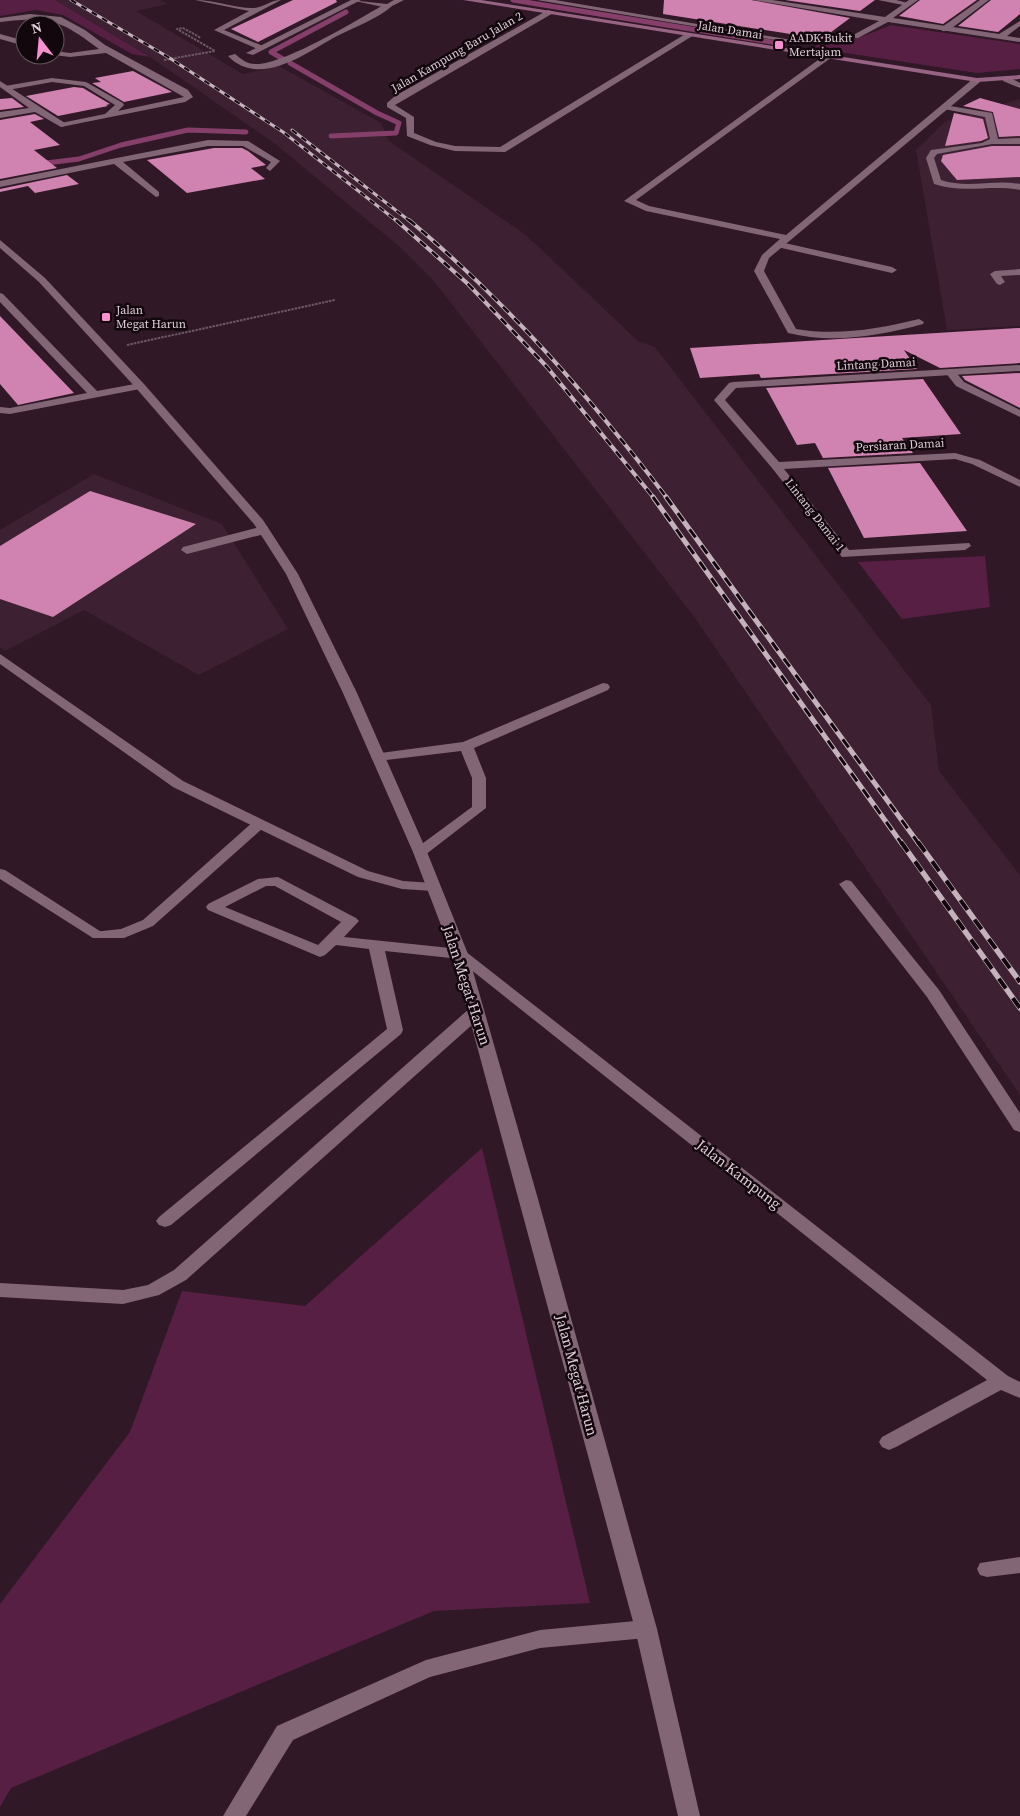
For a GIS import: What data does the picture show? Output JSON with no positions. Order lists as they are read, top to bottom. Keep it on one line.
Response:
{"streets":{"main road":["Jalan Damai"],"street":["Jalan Kampung Baru Jalan 2","Lintang Damai","Persiaran Damai","Lintang Damai 1","Jalan Megat Harun","Jalan Kampung"]},"crossings":[["Jalan Damai","Jalan Kampung Baru Jalan 2"],["Lintang Damai","Lintang Damai 1"],["Persiaran Damai","Lintang Damai 1"],["Jalan Megat Harun","Jalan Kampung"]],"places":{"transit":["AADK Bukit Mertajam","Jalan Megat Harun"]},"north":"top"}
